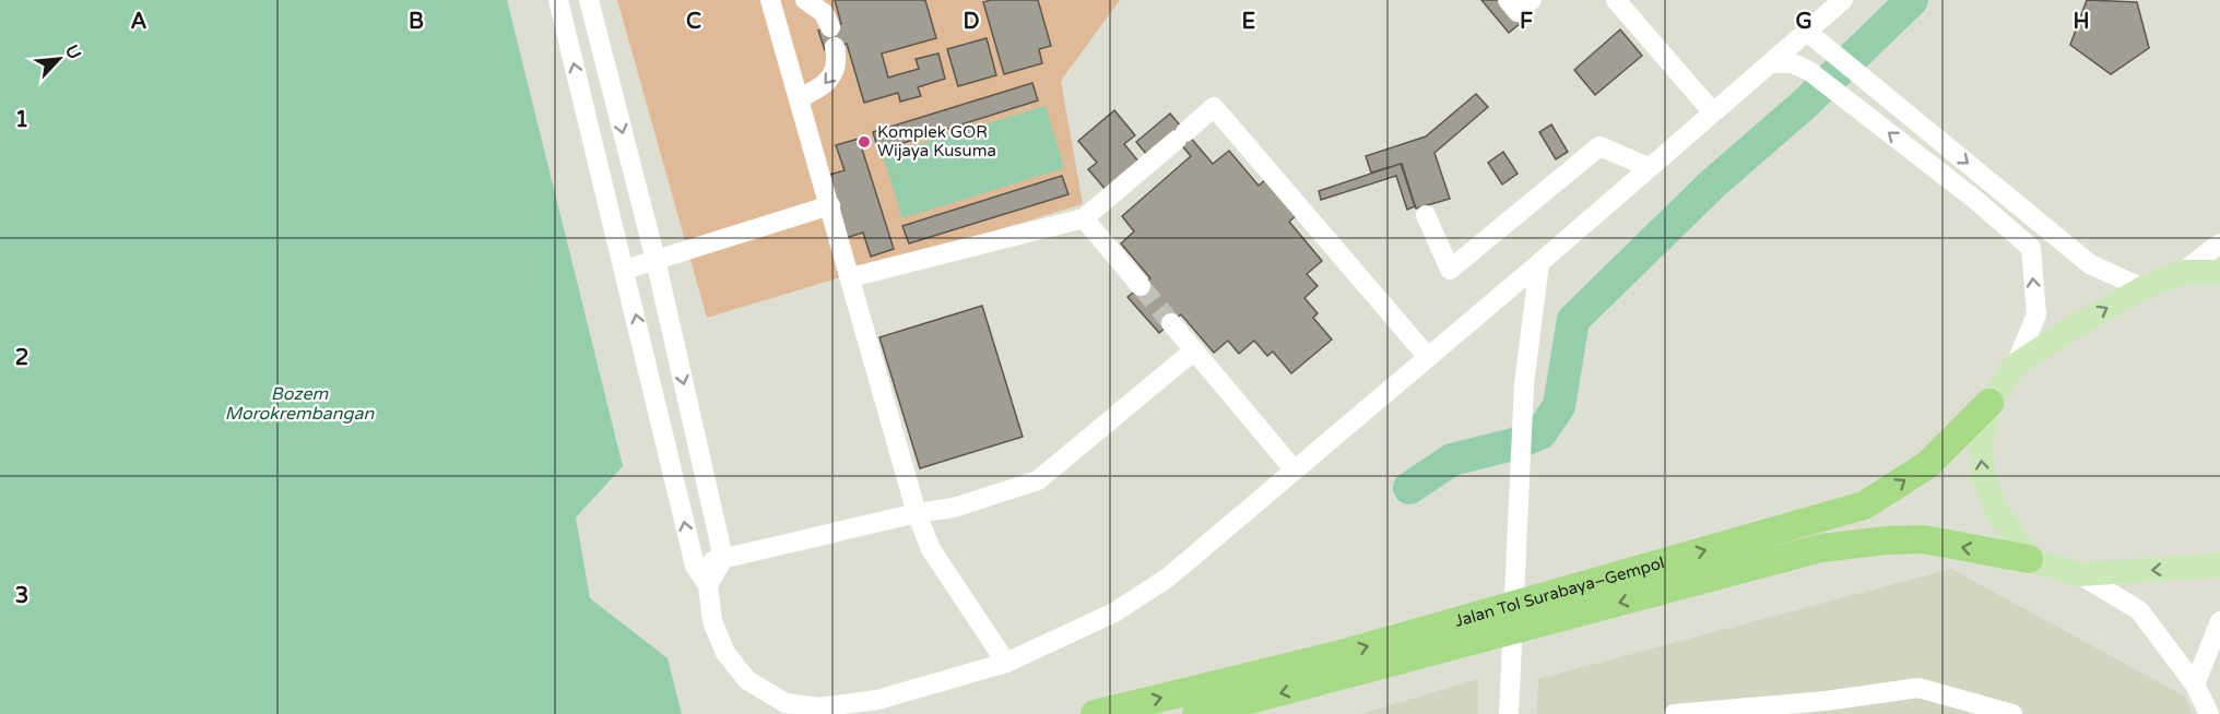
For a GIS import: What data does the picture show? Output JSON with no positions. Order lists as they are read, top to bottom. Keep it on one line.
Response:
{"streets":{"highway":["Jalan Tol Surabaya–Gempol"]},"water":["Bozem Morokrembangan"],"places":["Komplek GOR Wijaya Kusuma"],"north":"top right","grid":{"columns":["A","B","C","D","E","F","G","H"],"rows":["1","2","3"]}}
